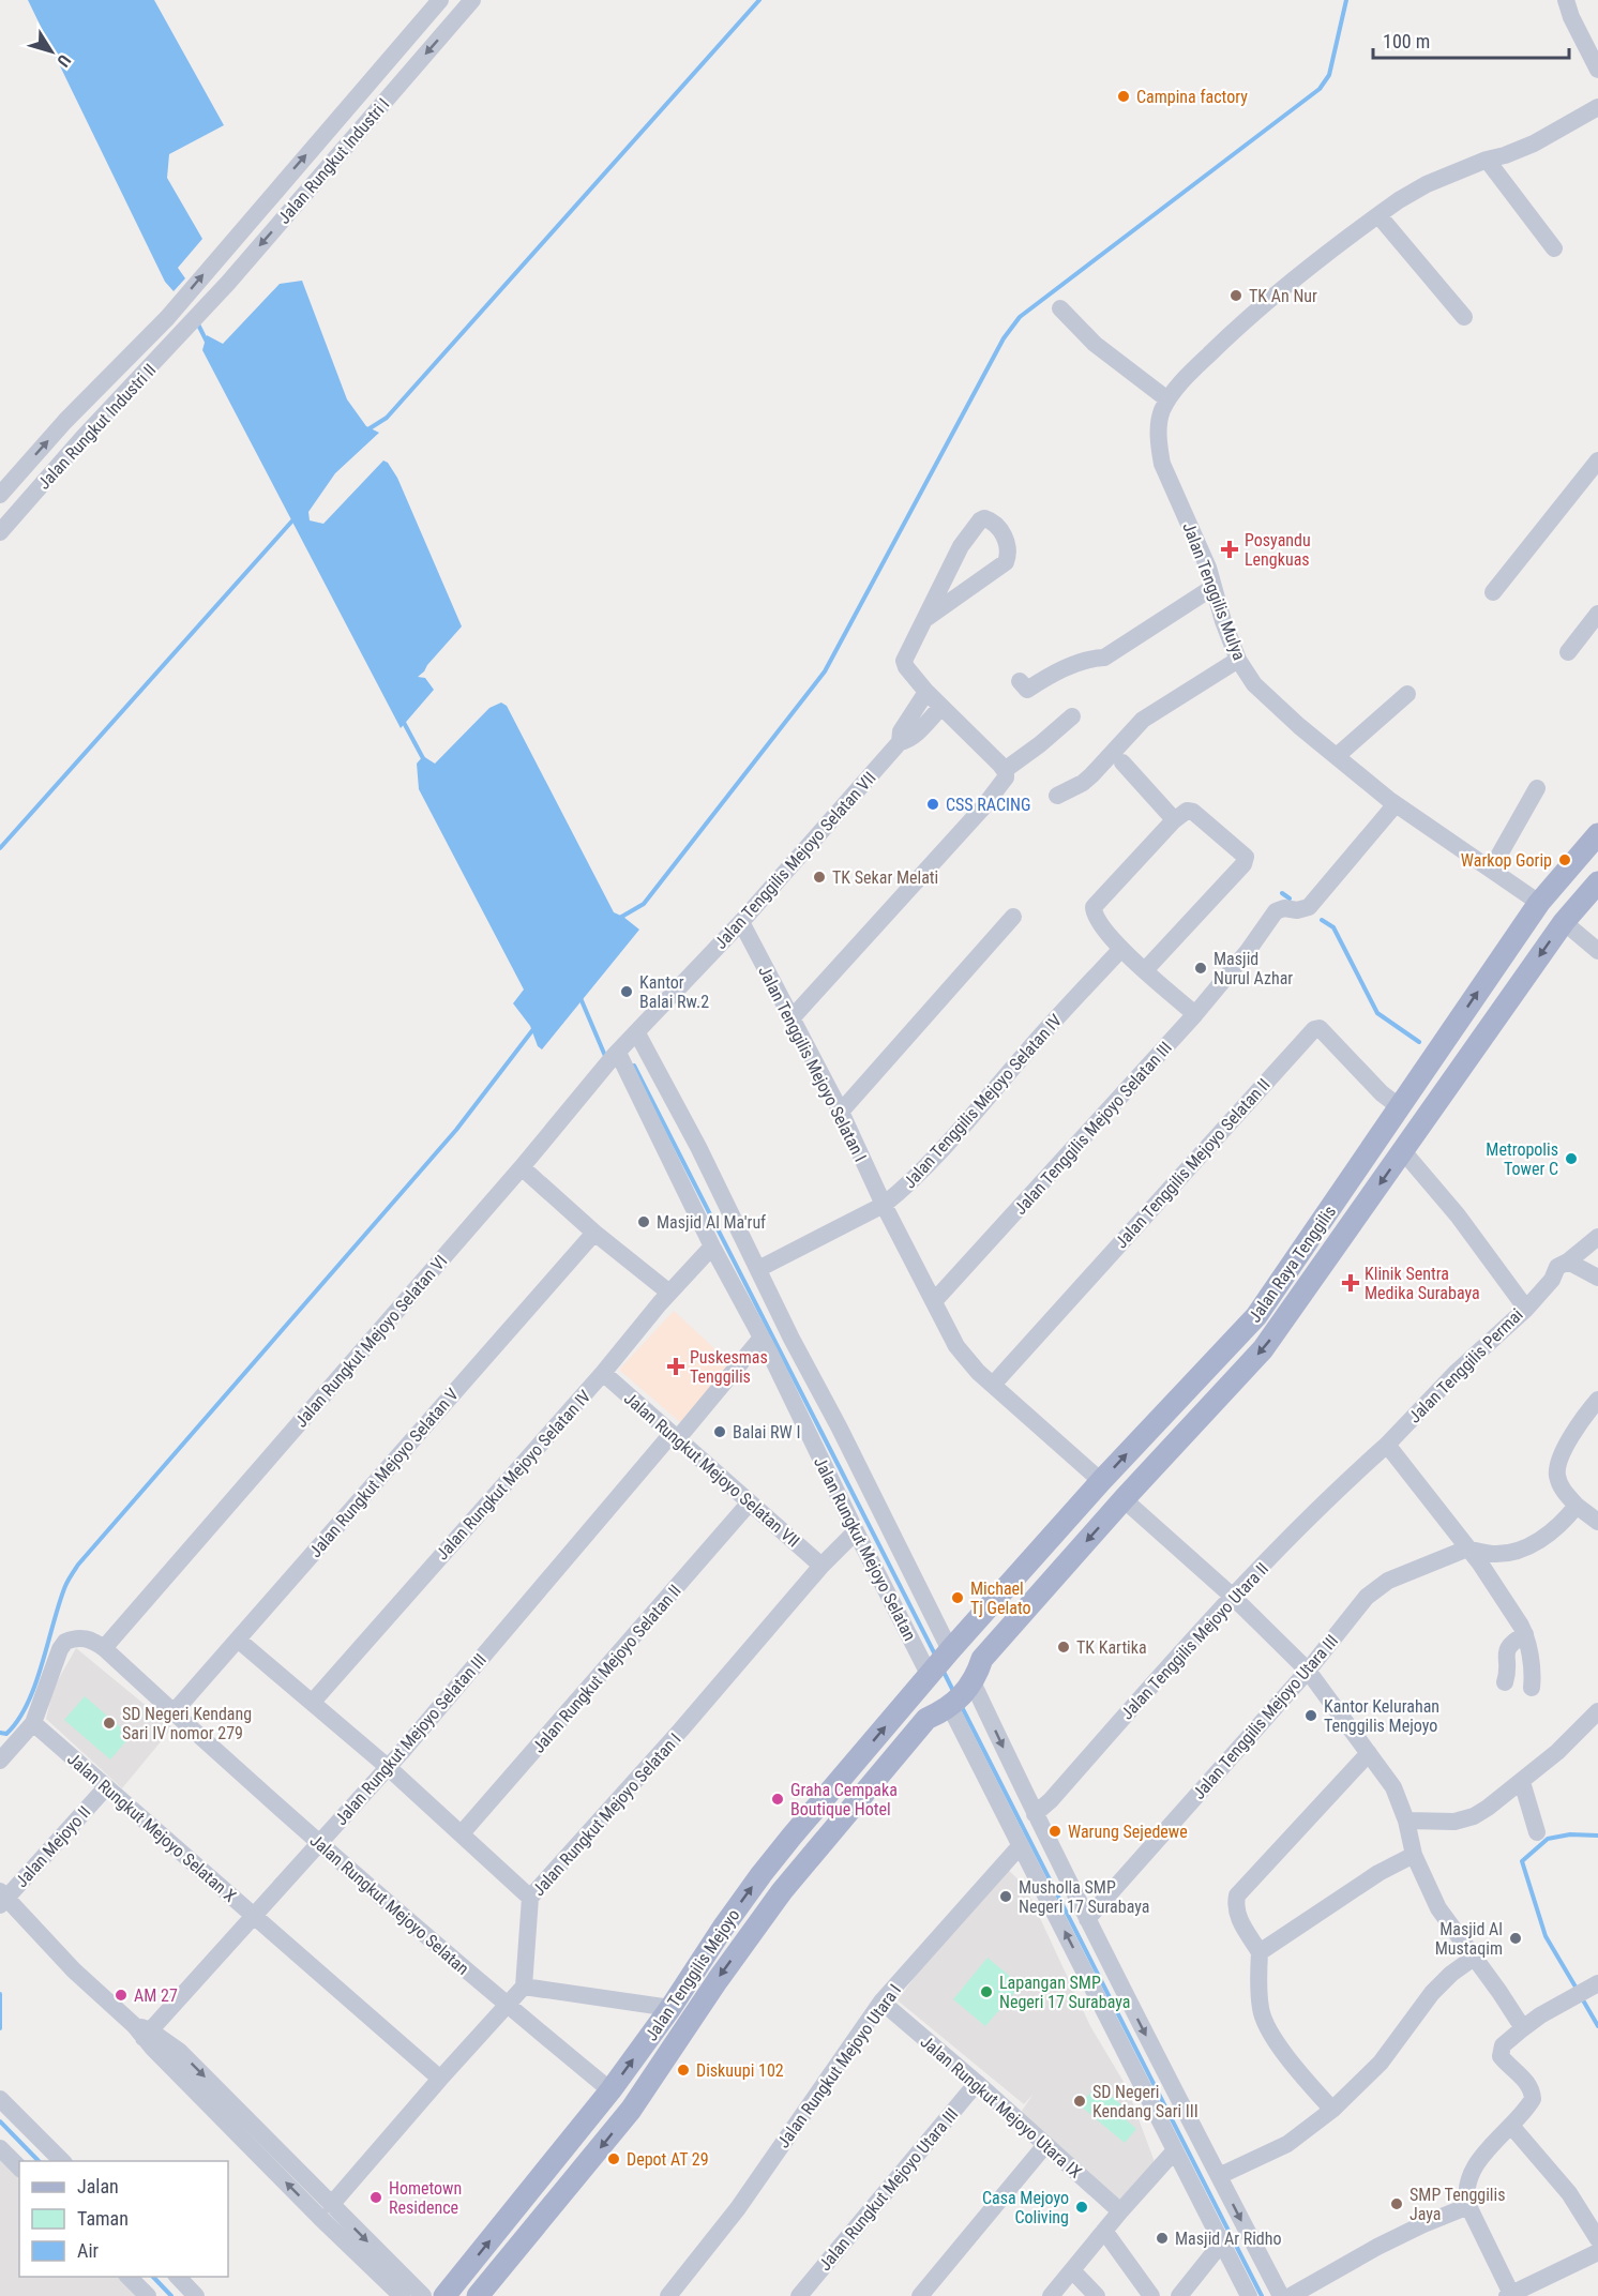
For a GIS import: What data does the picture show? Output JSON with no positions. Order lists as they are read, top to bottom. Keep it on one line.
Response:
{"streets":{"main road":["Jalan Raya Tenggilis","Jalan Tenggilis Mejoyo"],"street":["Jalan Rungkut Industri I","Jalan Rungkut Industri II","Jalan Tenggilis Mulya","Jalan Tenggilis Mejoyo Selatan VII","Jalan Tenggilis Mejoyo Selatan I","Jalan Tenggilis Mejoyo Selatan IV","Jalan Tenggilis Mejoyo Selatan III","Jalan Tenggilis Mejoyo Selatan II","Jalan Rungkut Mejoyo Selatan VI","Jalan Tenggilis Permai","Jalan Rungkut Mejoyo Selatan VII","Jalan Rungkut Mejoyo Selatan V","Jalan Rungkut Mejoyo Selatan IV","Jalan Rungkut Mejoyo Selatan","Jalan Tenggilis Mejoyo Utara II","Jalan Rungkut Mejoyo Selatan II","Jalan Tenggilis Mejoyo Utara III","Jalan Rungkut Mejoyo Selatan III","Jalan Rungkut Mejoyo Selatan I","Jalan Rungkut Mejoyo Selatan X","Jalan Mejoyo II","Jalan Rungkut Mejoyo Utara I","Jalan Rungkut Mejoyo Utara IX","Jalan Rungkut Mejoyo Utara III"]},"crossings":[["Jalan Rungkut Industri I","Jalan Rungkut Industri II"],["Jalan Tenggilis Mulya","Jalan Tenggilis Mejoyo Selatan III"],["Jalan Tenggilis Mulya","Jalan Raya Tenggilis"],["Jalan Tenggilis Mejoyo Selatan VII","Jalan Tenggilis Mejoyo Selatan I"],["Jalan Tenggilis Mejoyo Selatan VII","Jalan Rungkut Mejoyo Selatan VI"],["Jalan Tenggilis Mejoyo Selatan VII","Jalan Rungkut Mejoyo Selatan"],["Jalan Tenggilis Mejoyo Selatan I","Jalan Tenggilis Mejoyo Selatan IV"],["Jalan Tenggilis Mejoyo Selatan I","Jalan Tenggilis Mejoyo Selatan III"],["Jalan Tenggilis Mejoyo Selatan I","Jalan Tenggilis Mejoyo Selatan II"],["Jalan Tenggilis Mejoyo Selatan I","Jalan Raya Tenggilis"],["Jalan Tenggilis Mejoyo Selatan IV","Jalan Rungkut Mejoyo Selatan"],["Jalan Tenggilis Mejoyo Selatan II","Jalan Raya Tenggilis"],["Jalan Raya Tenggilis","Jalan Tenggilis Permai"],["Jalan Raya Tenggilis","Jalan Rungkut Mejoyo Selatan"],["Jalan Raya Tenggilis","Jalan Tenggilis Mejoyo"],["Jalan Rungkut Mejoyo Selatan VI","Jalan Rungkut Mejoyo Selatan"],["Jalan Tenggilis Permai","Jalan Tenggilis Mejoyo Utara II"],["Jalan Rungkut Mejoyo Selatan VII","Jalan Rungkut Mejoyo Selatan IV"],["Jalan Rungkut Mejoyo Selatan VII","Jalan Rungkut Mejoyo Selatan II"],["Jalan Rungkut Mejoyo Selatan VII","Jalan Rungkut Mejoyo Selatan III"],["Jalan Rungkut Mejoyo Selatan VII","Jalan Rungkut Mejoyo Selatan I"],["Jalan Rungkut Mejoyo Selatan V","Jalan Rungkut Mejoyo Selatan"],["Jalan Rungkut Mejoyo Selatan IV","Jalan Rungkut Mejoyo Selatan"],["Jalan Rungkut Mejoyo Selatan","Jalan Rungkut Mejoyo Selatan III"],["Jalan Rungkut Mejoyo Selatan","Jalan Rungkut Mejoyo Selatan I"],["Jalan Rungkut Mejoyo Selatan","Jalan Tenggilis Mejoyo"],["Jalan Rungkut Mejoyo Selatan III","Jalan Rungkut Mejoyo Selatan X"],["Jalan Rungkut Mejoyo Selatan X","Jalan Mejoyo II"],["Jalan Rungkut Mejoyo Utara I","Jalan Rungkut Mejoyo Utara IX"],["Jalan Rungkut Mejoyo Utara IX","Jalan Rungkut Mejoyo Utara III"]],"places":{"other":["Campina factory","TK An Nur","CSS RACING","Warkop Gorip","TK Sekar Melati","Masjid Nurul Azhar","Kantor Balai Rw.2","Metropolis Tower C","Masjid Al Ma'ruf","Balai RW I","Michael Tj Gelato","TK Kartika","Kantor Kelurahan Tenggilis Mejoyo","SD Negeri Kendang Sari IV nomor 279","Graha Cempaka Boutique Hotel","Warung Sejedewe","Musholla SMP Negeri 17 Surabaya","Masjid Al Mustaqim","Lapangan SMP Negeri 17 Surabaya","AM 27","Diskuupi 102","SD Negeri Kendang Sari III","Depot AT 29","Hometown Residence","SMP Tenggilis Jaya","Casa Mejoyo Coliving","Masjid Ar Ridho"],"health":["Posyandu Lengkuas","Klinik Sentra Medika Surabaya","Puskesmas Tenggilis"]},"legend":["Jalan","Taman","Air"],"scale_bar":"100 m","north":"bottom right"}
